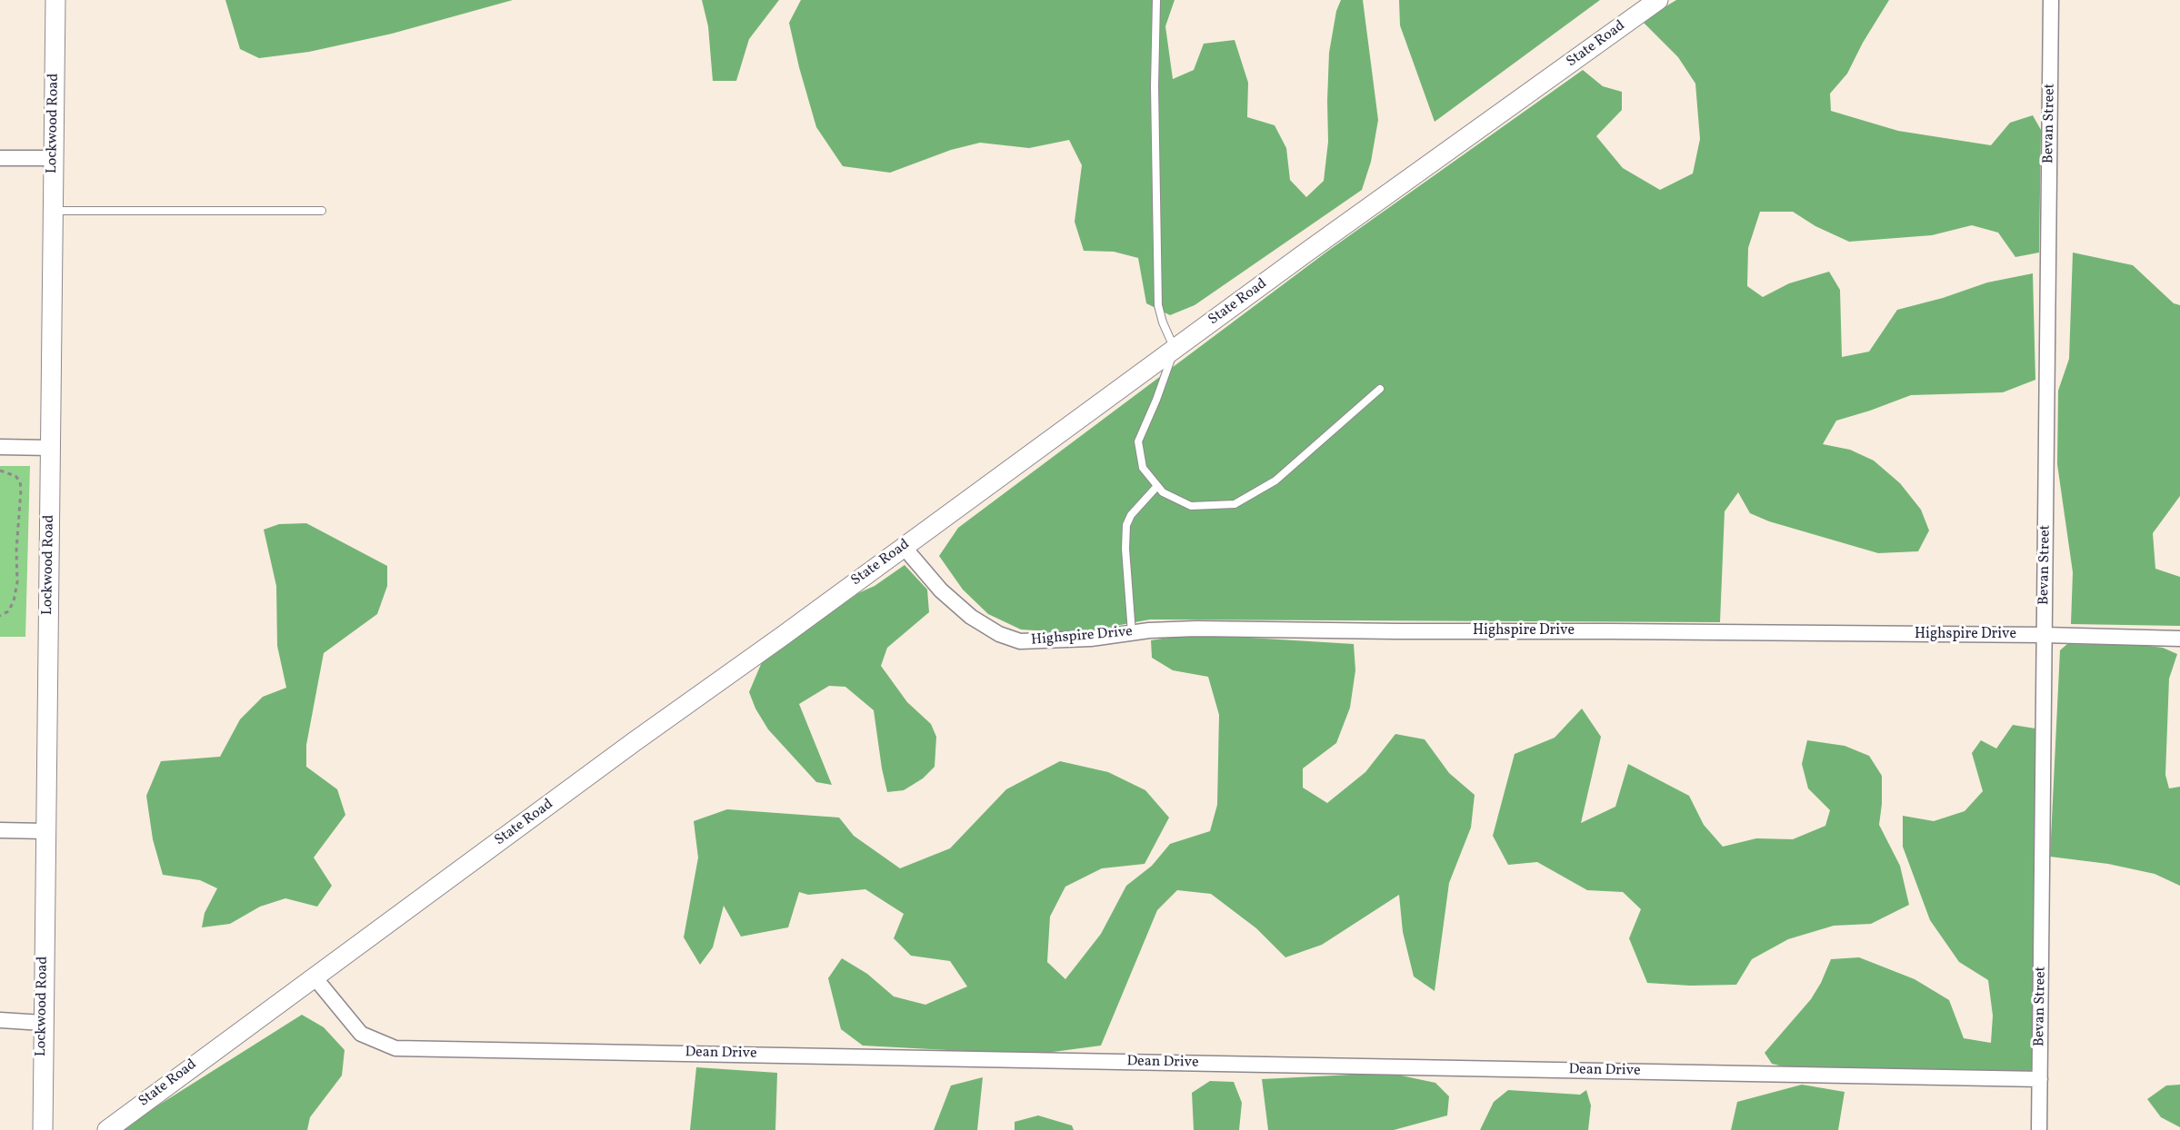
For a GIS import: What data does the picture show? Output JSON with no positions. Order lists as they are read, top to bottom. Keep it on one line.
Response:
{"streets":{"street":["State Road","Lockwood Road","Bevan Street","Highspire Drive","Dean Drive"]},"crossings":[["State Road","Highspire Drive"],["State Road","Dean Drive"],["Bevan Street","Highspire Drive"],["Bevan Street","Dean Drive"]]}
